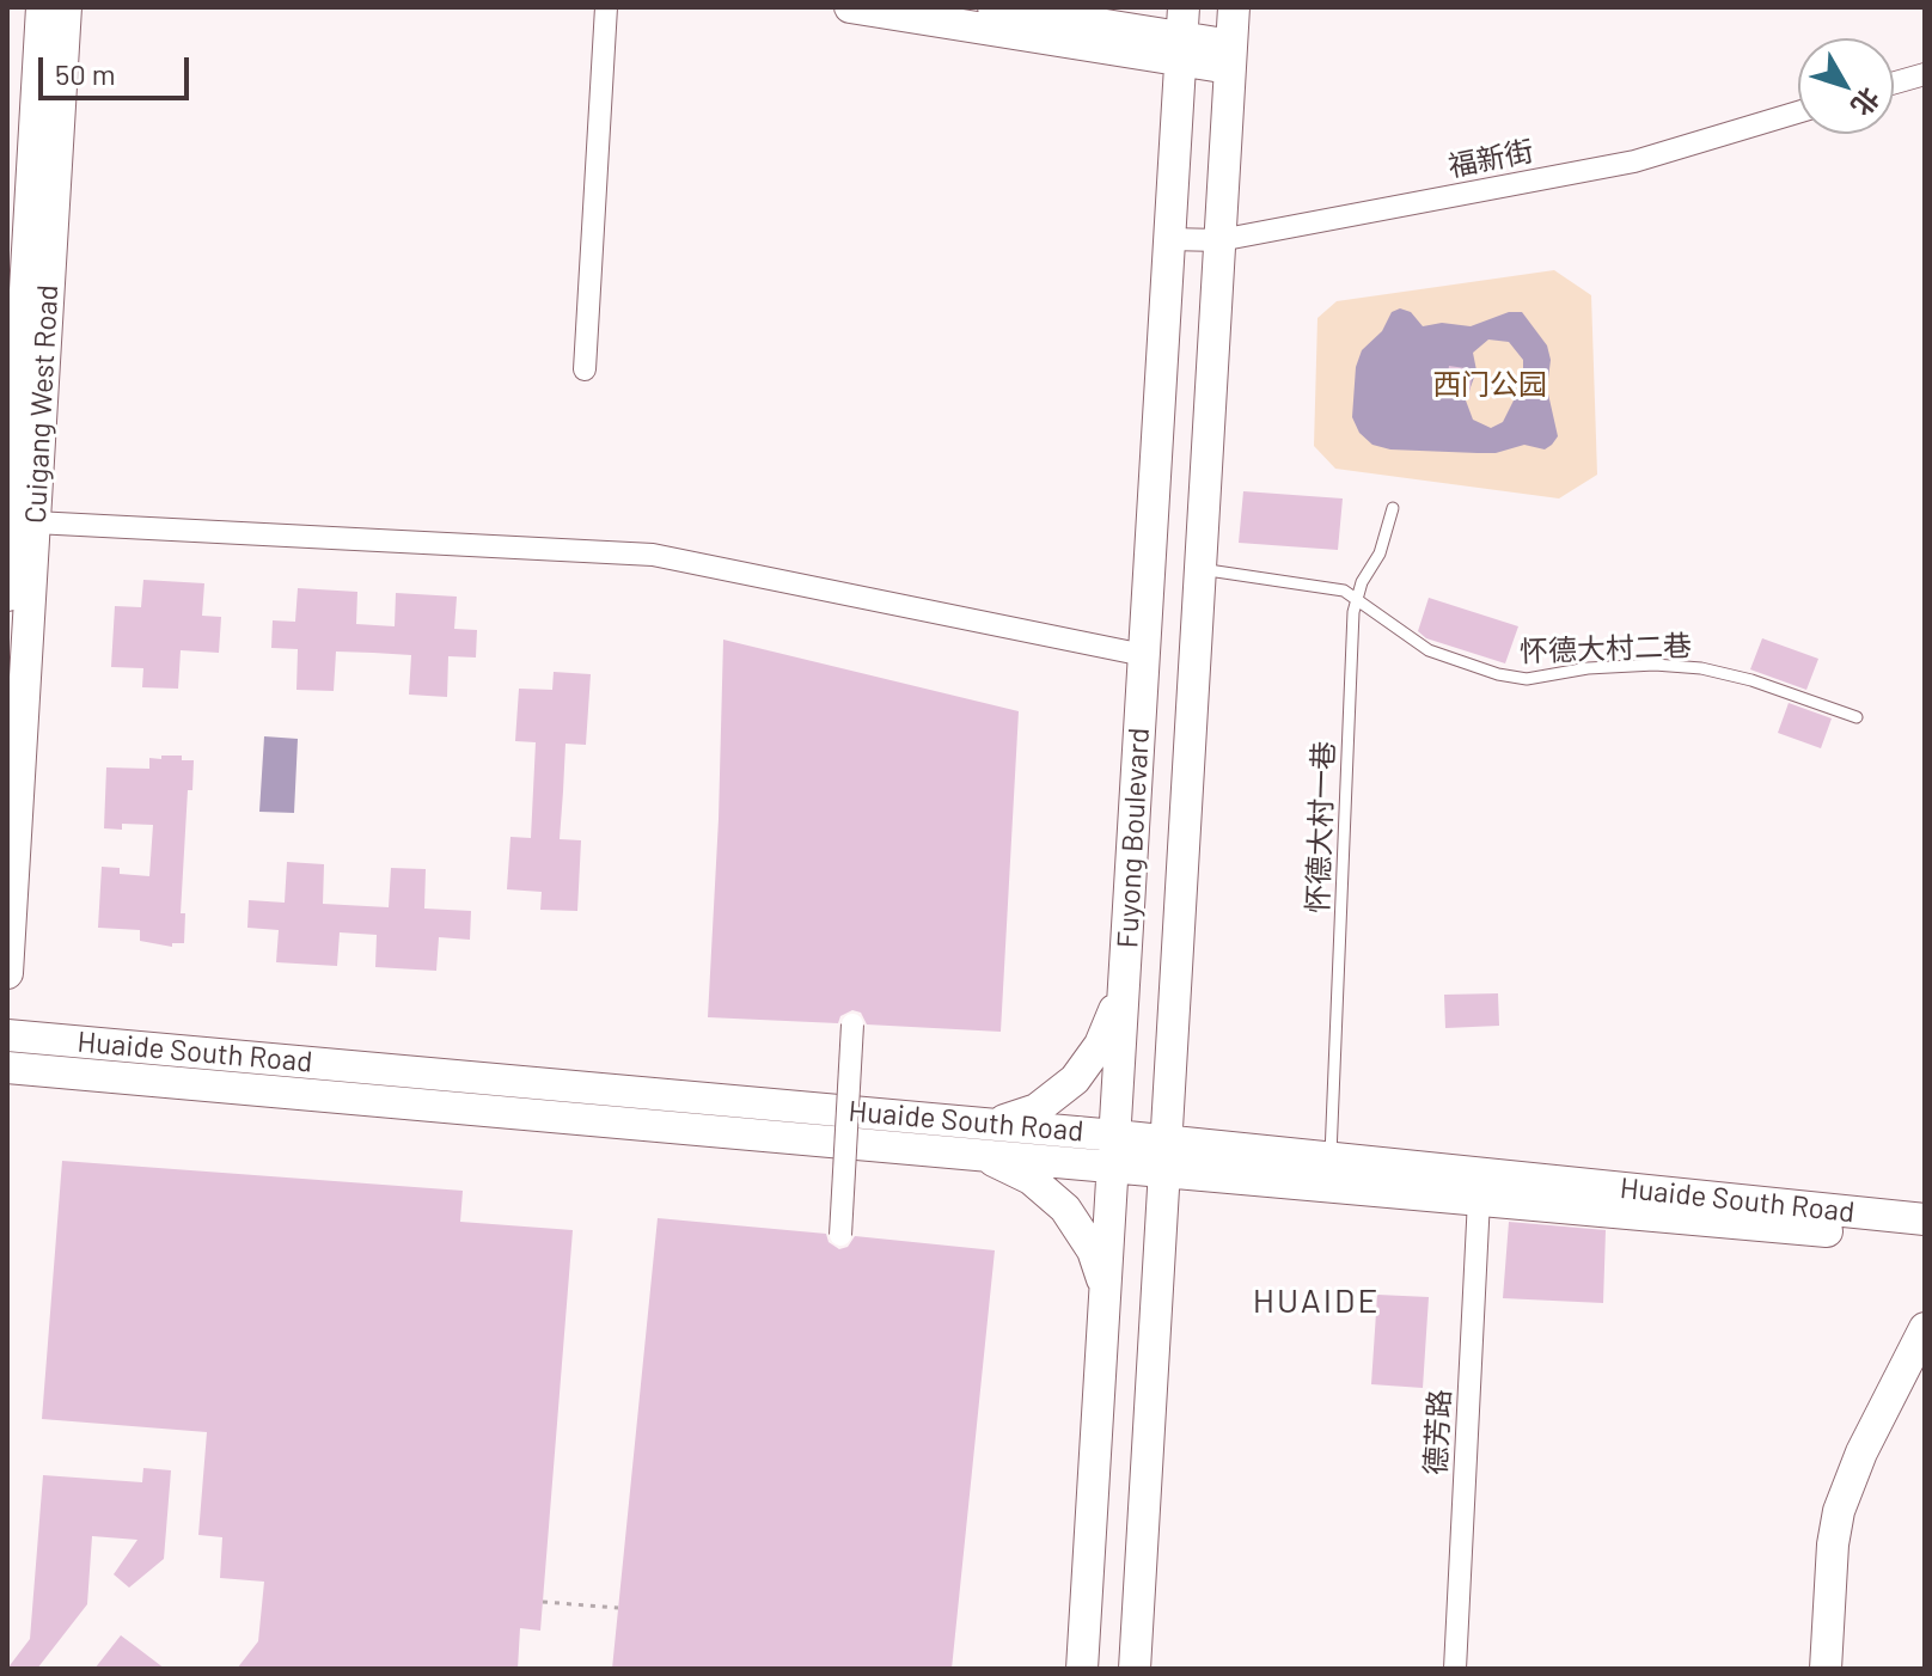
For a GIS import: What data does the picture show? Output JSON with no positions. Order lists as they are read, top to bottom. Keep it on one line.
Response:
{"streets":{"main road":["Cuigang West Road","Fuyong Boulevard","Huaide South Road"],"street":["福新街","德芳路"],"lane":["怀德大村二巷","怀德大村一巷"]},"crossings":[["福新街","Fuyong Boulevard"],["怀德大村二巷","怀德大村一巷"],["怀德大村二巷","Fuyong Boulevard"],["怀德大村一巷","Huaide South Road"],["Fuyong Boulevard","Huaide South Road"],["Huaide South Road","德芳路"]],"districts":["HUAIDE"],"parks":["西门公园"],"scale_bar":"50 m","north":"bottom right"}
